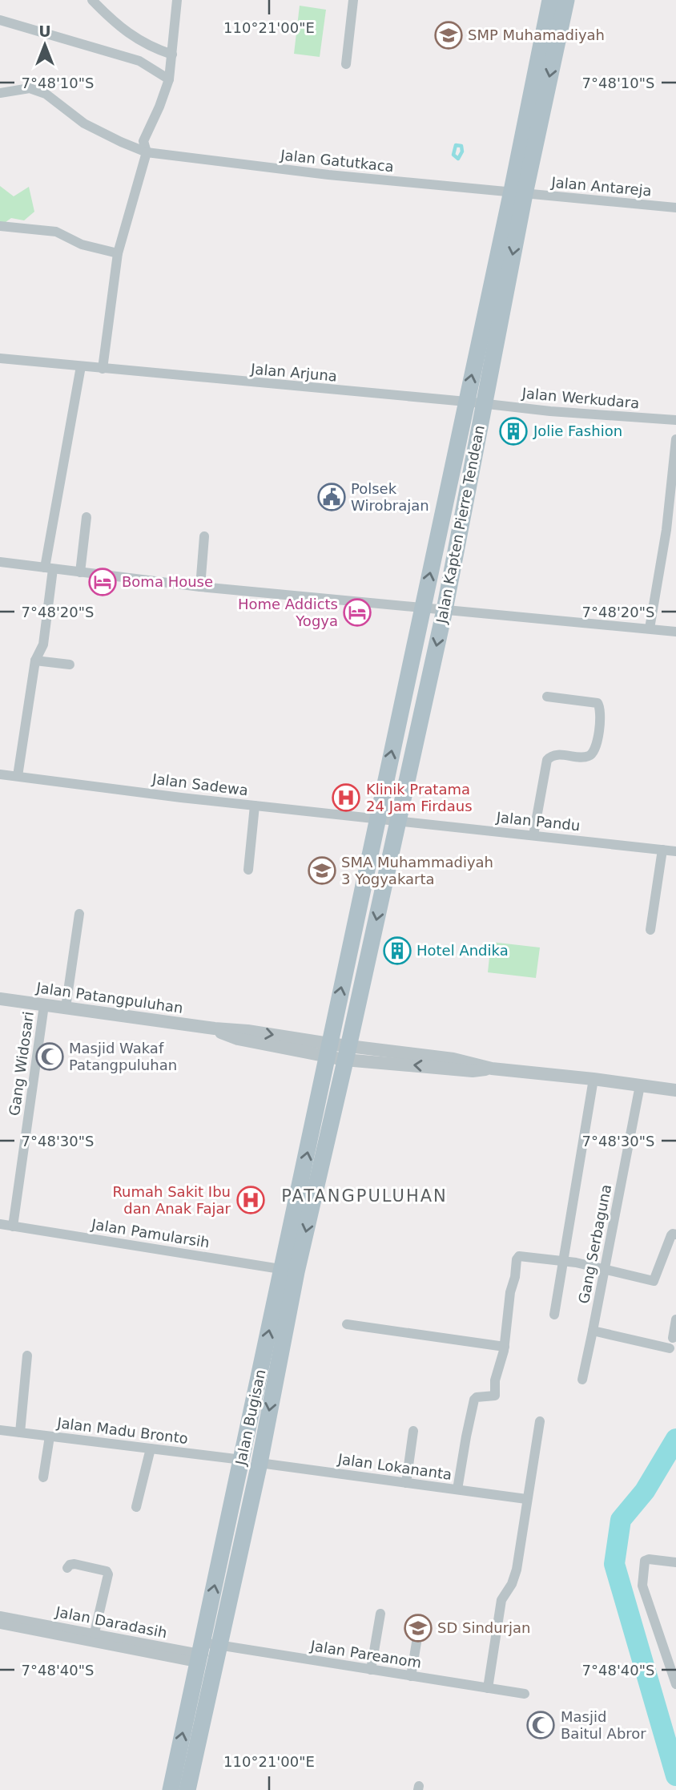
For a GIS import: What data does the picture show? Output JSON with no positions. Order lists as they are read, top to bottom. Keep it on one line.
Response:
{"streets":{"main road":["Jalan Kapten Pierre Tendean","Jalan Bugisan"],"street":["Jalan Gatutkaca","Jalan Antareja","Jalan Arjuna","Jalan Werkudara","Jalan Sadewa","Jalan Pandu","Jalan Patangpuluhan","Gang Widosari","Jalan Pamularsih","Gang Serbaguna","Jalan Madu Bronto","Jalan Lokananta","Jalan Daradasih","Jalan Pareanom"]},"crossings":[["Jalan Gatutkaca","Jalan Antareja"],["Jalan Gatutkaca","Jalan Kapten Pierre Tendean"],["Jalan Antareja","Jalan Kapten Pierre Tendean"],["Jalan Arjuna","Jalan Werkudara"],["Jalan Arjuna","Jalan Kapten Pierre Tendean"],["Jalan Werkudara","Jalan Kapten Pierre Tendean"],["Jalan Kapten Pierre Tendean","Jalan Sadewa"],["Jalan Kapten Pierre Tendean","Jalan Pandu"],["Jalan Kapten Pierre Tendean","Jalan Patangpuluhan"],["Jalan Kapten Pierre Tendean","Jalan Bugisan"],["Jalan Sadewa","Jalan Pandu"],["Jalan Patangpuluhan","Gang Widosari"],["Jalan Patangpuluhan","Gang Serbaguna"],["Jalan Patangpuluhan","Jalan Bugisan"],["Gang Widosari","Jalan Pamularsih"],["Jalan Pamularsih","Jalan Bugisan"],["Jalan Bugisan","Jalan Madu Bronto"],["Jalan Bugisan","Jalan Lokananta"],["Jalan Bugisan","Jalan Daradasih"],["Jalan Bugisan","Jalan Pareanom"],["Jalan Daradasih","Jalan Pareanom"]],"districts":["PATANGPULUHAN"],"places":{"school or university":["SMP Muhamadiyah","SMA Muhammadiyah 3 Yogyakarta","SD Sindurjan"],"building":["Jolie Fashion","Hotel Andika"],"public building":["Polsek Wirobrajan"],"hotel":["Boma House","Home Addicts Yogya"],"hospital":["Klinik Pratama 24 Jam Firdaus","Rumah Sakit Ibu dan Anak Fajar"],"mosque":["Masjid Wakaf Patangpuluhan","Masjid Baitul Abror"]},"north":"top","coordinates":["110°21'00\"E","7°48'10\"S","7°48'20\"S","7°48'30\"S","7°48'40\"S"]}
